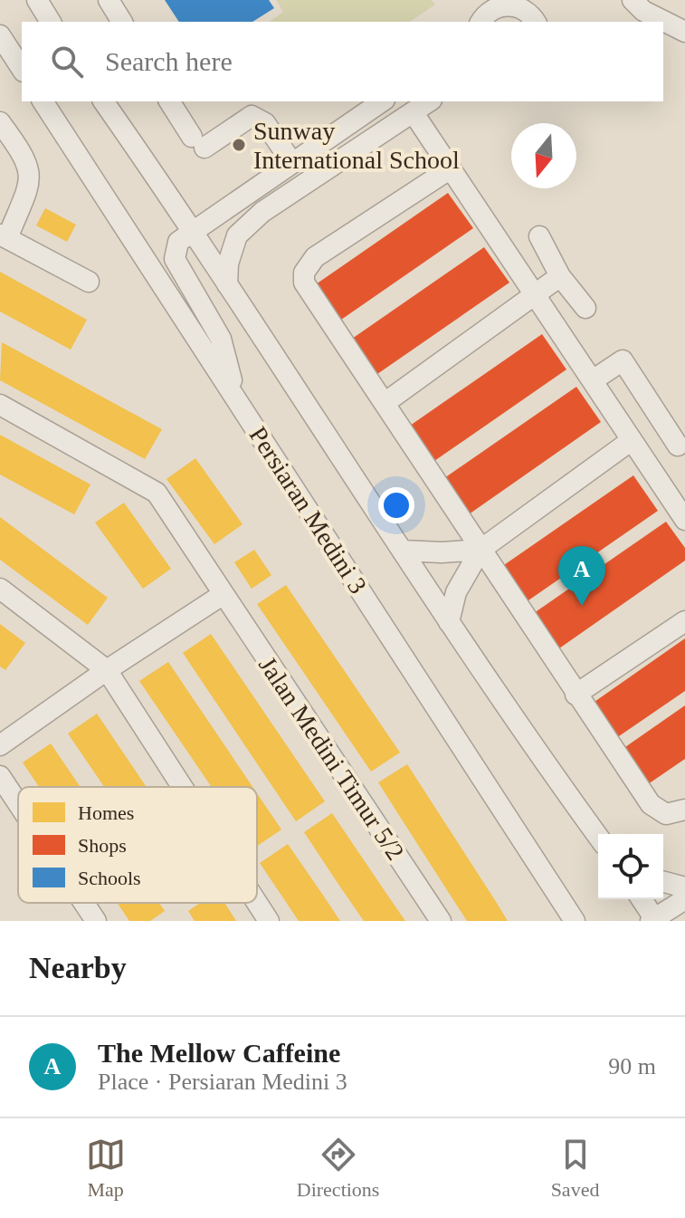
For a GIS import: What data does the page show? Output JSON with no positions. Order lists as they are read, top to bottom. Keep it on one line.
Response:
{"streets":{"street":["Persiaran Medini 3","Jalan Medini Timur 5/2"]},"places":["Sunway International School"],"legend":["Homes","Shops","Schools"],"north":"bottom","page":{"search":"Search here","pins":"A","heading":"Nearby","list":[{"mark":"A","name":"The Mellow Caffeine","note":"Place · Persiaran Medini 3","value":"90 m"}],"nav":["Map","Directions","Saved"]}}
